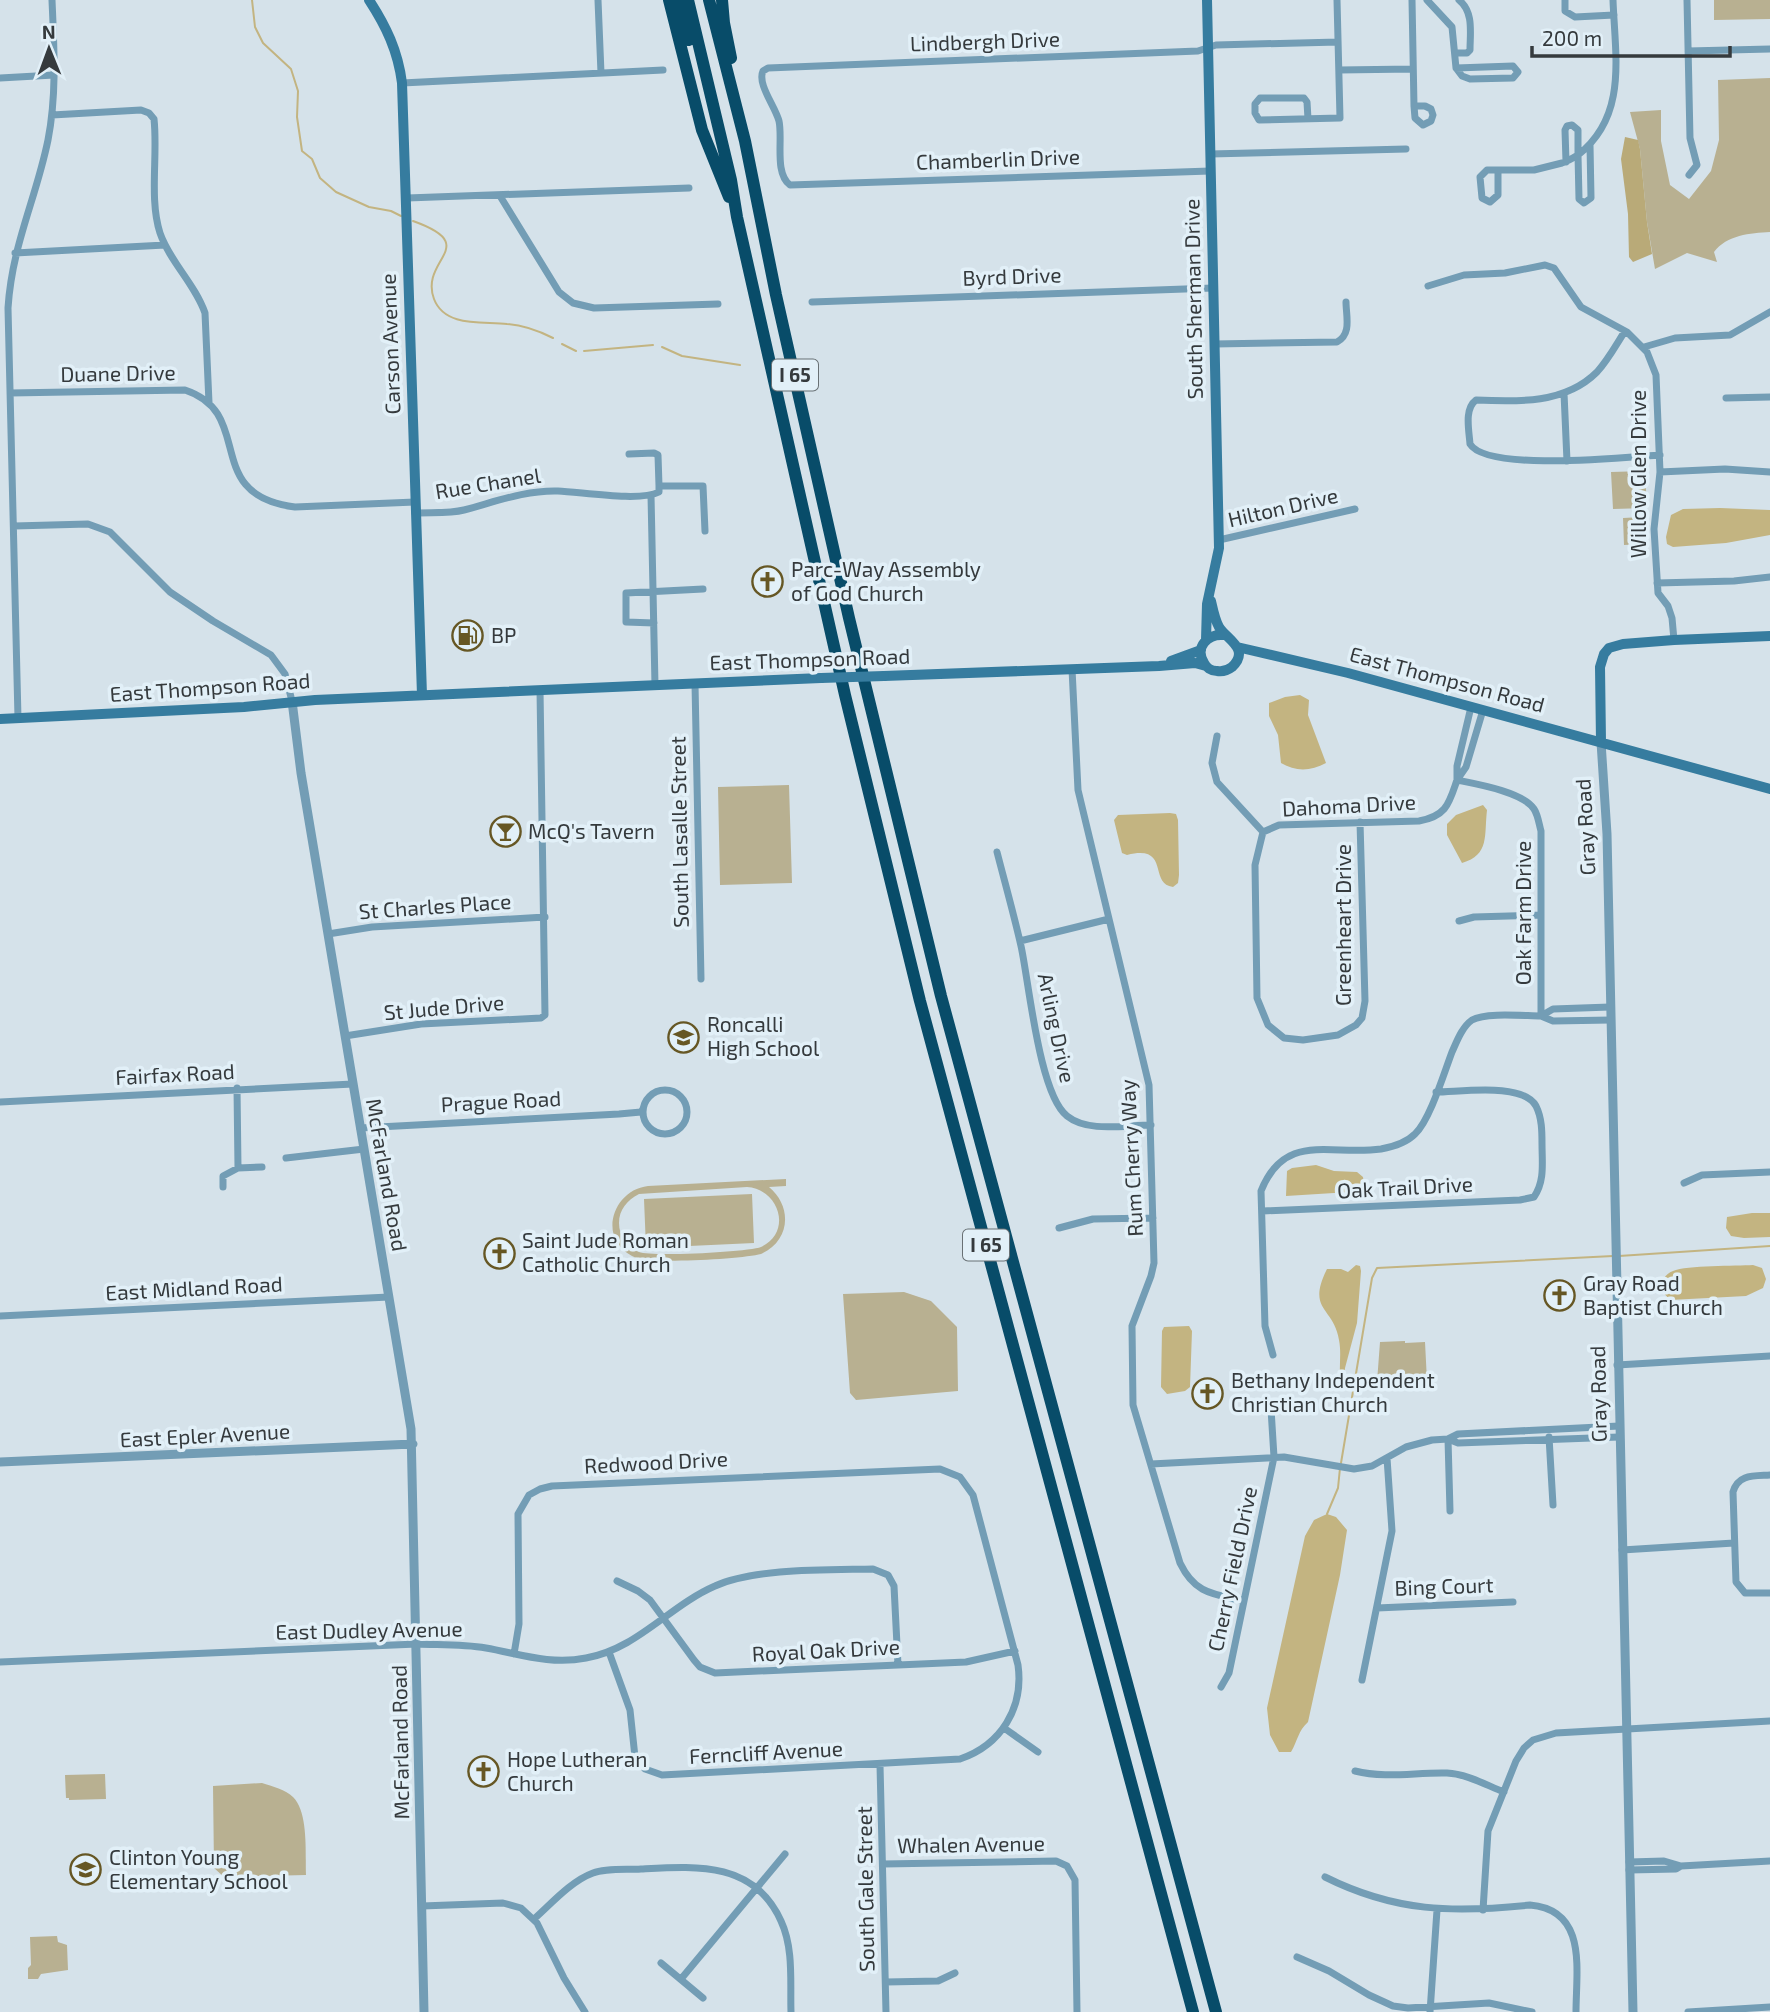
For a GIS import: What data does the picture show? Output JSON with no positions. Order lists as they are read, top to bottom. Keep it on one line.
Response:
{"streets":{"highway":["I 65"],"main road":["South Sherman Drive","Carson Avenue","East Thompson Road","Gray Road"],"street":["Lindbergh Drive","Chamberlin Drive","Byrd Drive","Duane Drive","Willow Glen Drive","Rue Chanel","Hilton Drive","Dahoma Drive","South Lasalle Street","St Charles Place","Oak Farm Drive","Greenheart Drive","St Jude Drive","Arling Drive","Fairfax Road","Prague Road","Rum Cherry Way","McFarland Road","Oak Trail Drive","East Midland Road","East Epler Avenue","Redwood Drive","Cherry Field Drive","Bing Court","East Dudley Avenue","Royal Oak Drive","Ferncliff Avenue","Whalen Avenue","South Gale Street"]},"crossings":[["Lindbergh Drive","Chamberlin Drive"],["Lindbergh Drive","South Sherman Drive"],["Chamberlin Drive","South Sherman Drive"],["Byrd Drive","South Sherman Drive"],["South Sherman Drive","Hilton Drive"],["South Sherman Drive","East Thompson Road"],["Carson Avenue","Rue Chanel"],["Carson Avenue","East Thompson Road"],["Willow Glen Drive","Gray Road"],["East Thompson Road","Dahoma Drive"],["East Thompson Road","Gray Road"],["East Thompson Road","South Lasalle Street"],["East Thompson Road","Rum Cherry Way"],["East Thompson Road","McFarland Road"],["Dahoma Drive","Oak Farm Drive"],["Dahoma Drive","Greenheart Drive"],["St Charles Place","St Jude Drive"],["St Charles Place","McFarland Road"],["St Jude Drive","McFarland Road"],["Arling Drive","Rum Cherry Way"],["Fairfax Road","McFarland Road"],["Prague Road","McFarland Road"],["Rum Cherry Way","Cherry Field Drive"],["McFarland Road","East Midland Road"],["McFarland Road","East Epler Avenue"],["McFarland Road","East Dudley Avenue"],["Redwood Drive","East Dudley Avenue"],["Redwood Drive","Royal Oak Drive"],["East Dudley Avenue","Royal Oak Drive"],["East Dudley Avenue","Ferncliff Avenue"],["Ferncliff Avenue","South Gale Street"],["Whalen Avenue","South Gale Street"]],"places":{"church":["Parc-Way Assembly of God Church","Saint Jude Roman Catholic Church","Gray Road Baptist Church","Bethany Independent Christian Church","Hope Lutheran Church"],"fuel station":["BP"],"bar":["McQ's Tavern"],"school or university":["Roncalli High School","Clinton Young Elementary School"]},"scale_bar":"200 m","north":"top"}
